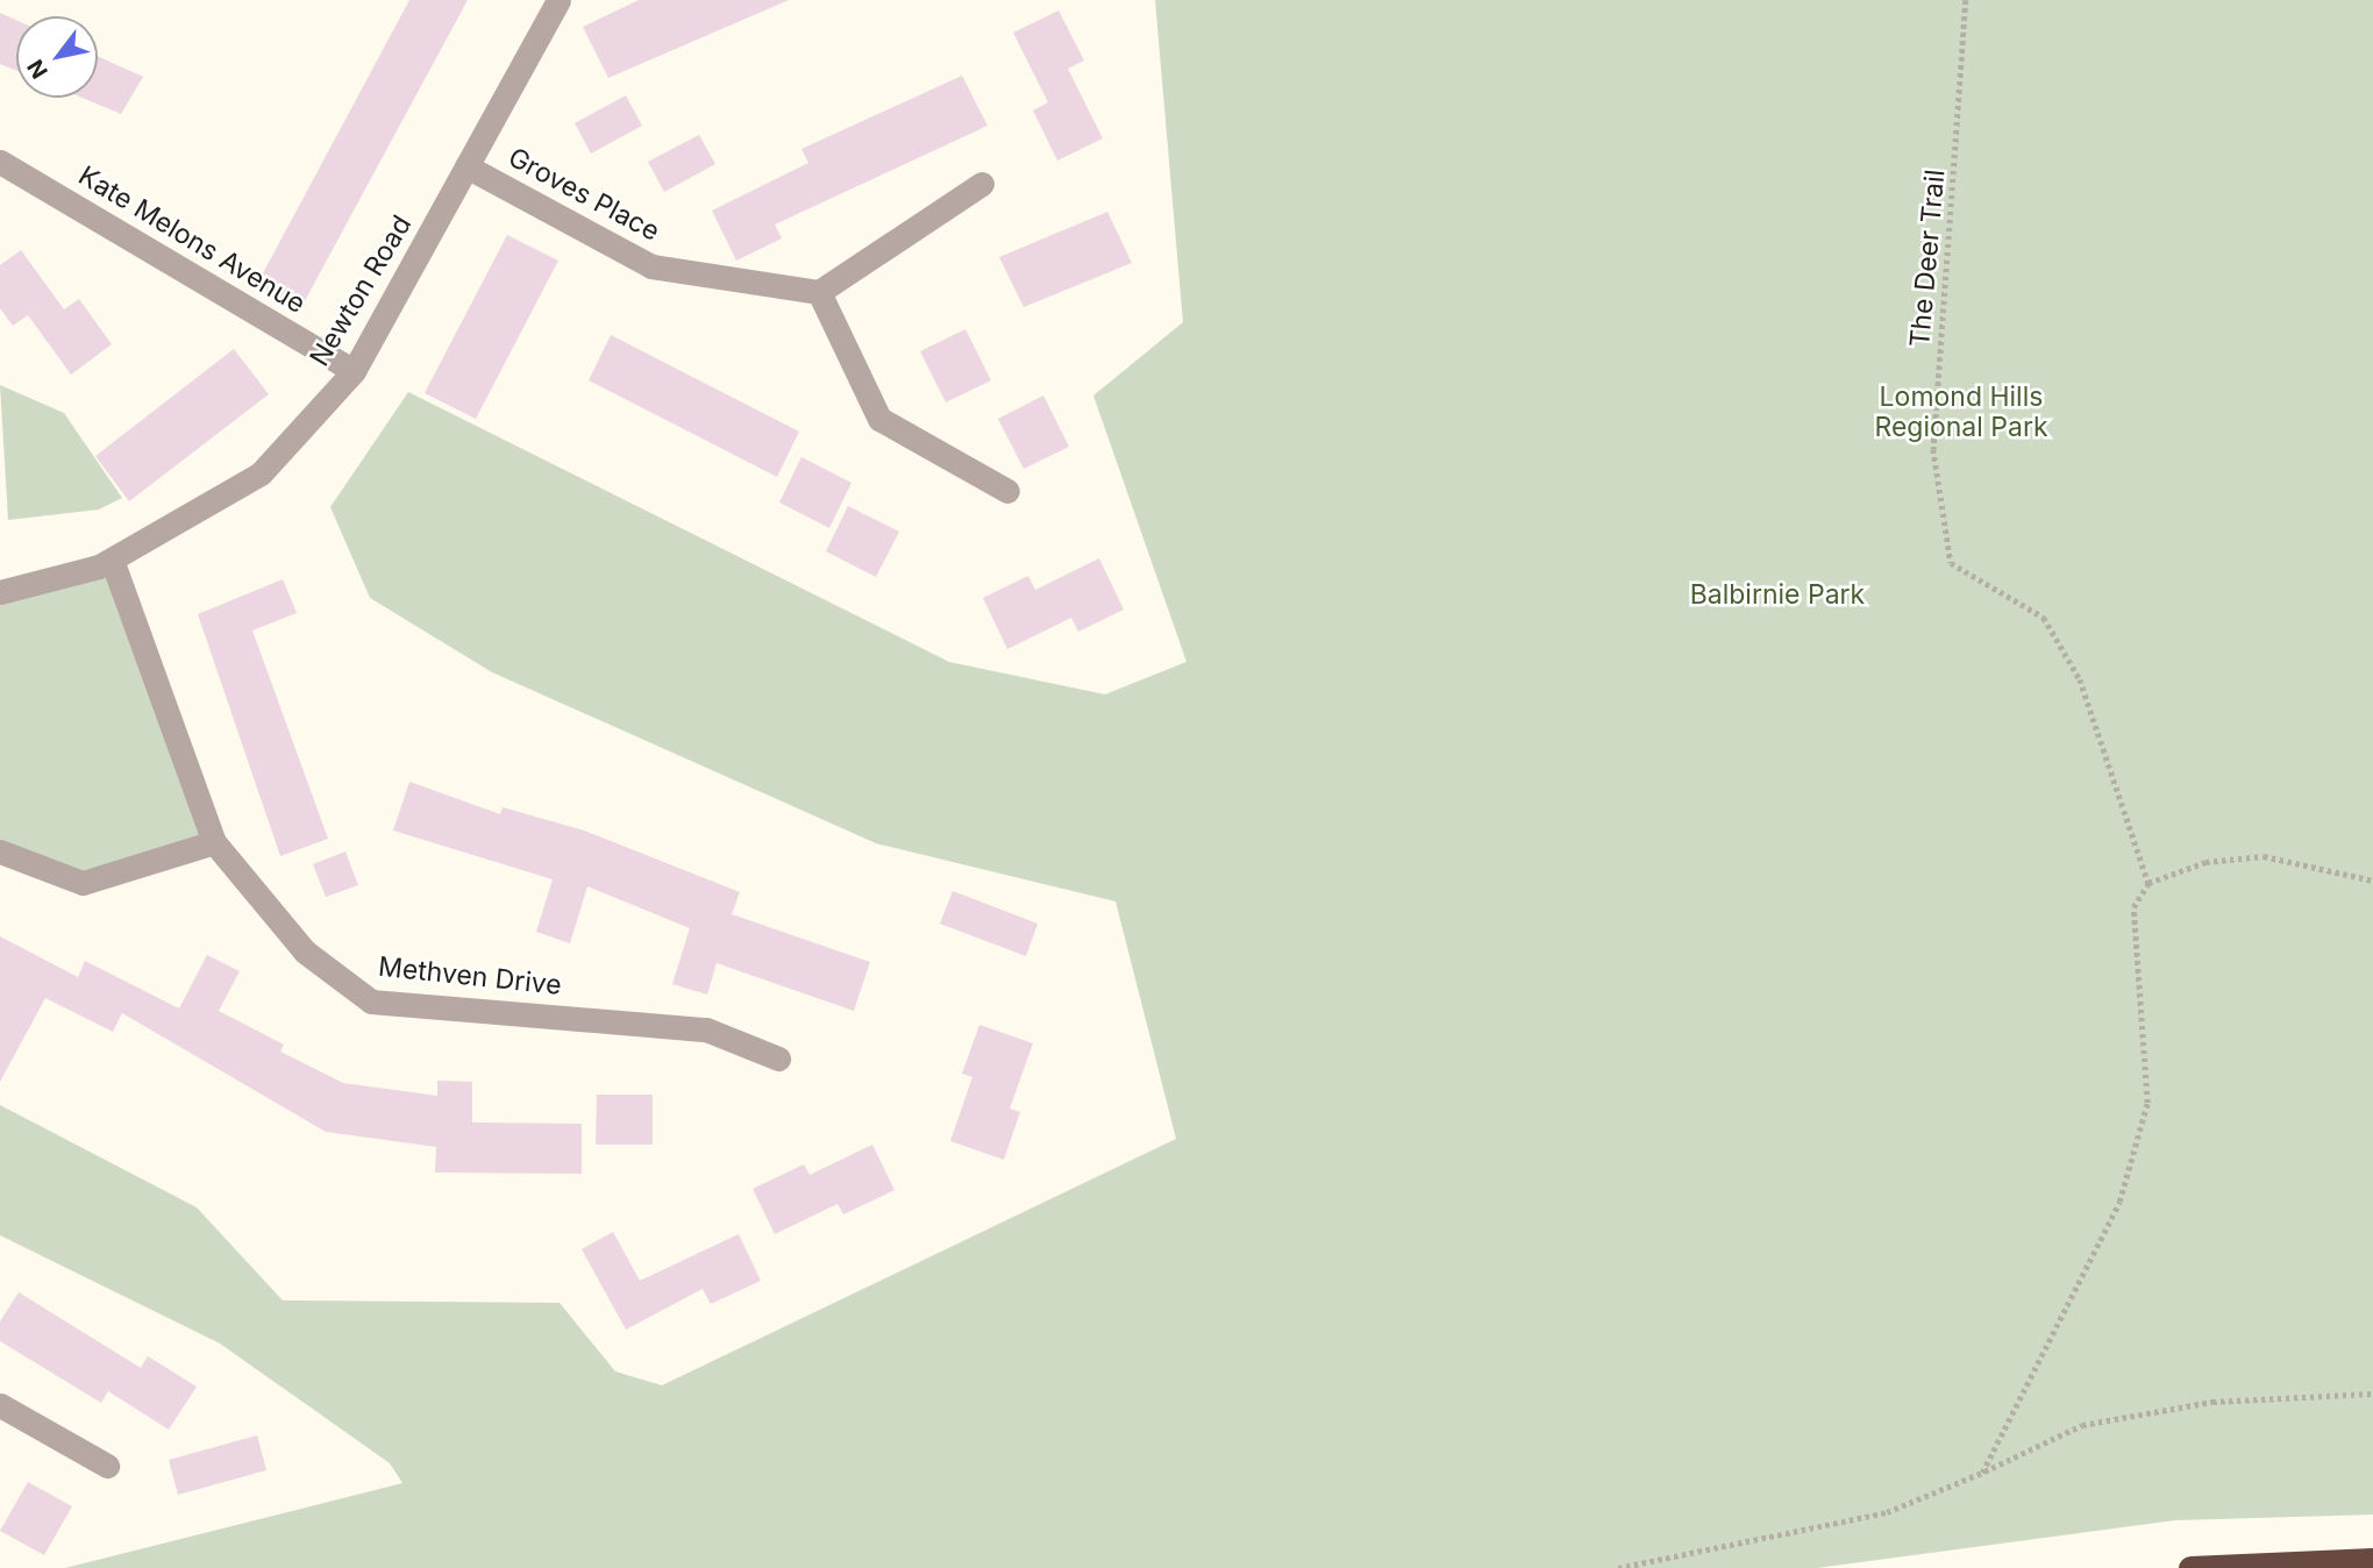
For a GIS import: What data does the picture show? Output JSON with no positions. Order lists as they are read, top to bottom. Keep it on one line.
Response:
{"streets":{"street":["Groves Place","Kate Melons Avenue","Newton Road","Methven Drive"],"path":["The Deer Trail"]},"crossings":[["Groves Place","Newton Road"],["Kate Melons Avenue","Newton Road"],["Newton Road","Methven Drive"]],"parks":["Lomond Hills Regional Park","Balbirnie Park"],"north":"bottom left"}
